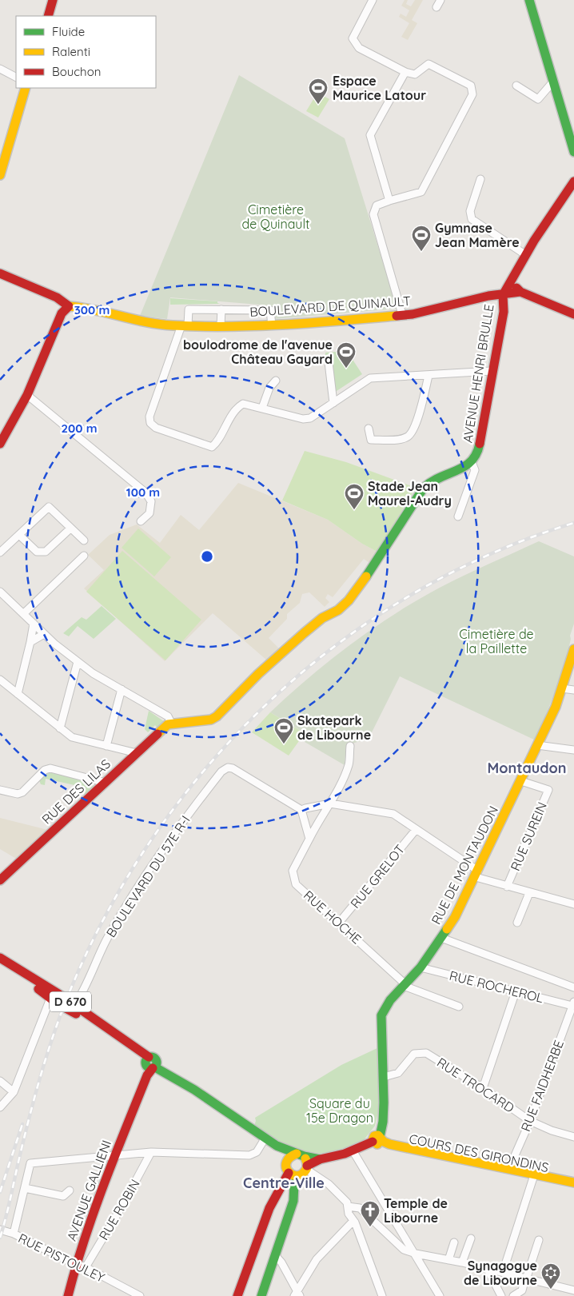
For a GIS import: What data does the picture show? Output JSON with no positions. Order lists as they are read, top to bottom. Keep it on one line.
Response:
{"streets":{"main road":["BOULEVARD DE QUINAULT","AVENUE HENRI BRULLE","RUE DES LILAS","RUE DE MONTAUDON","D 670","COURS DES GIRONDINS","AVENUE GALLIENI"],"street":["RUE SUREIN","BOULEVARD DU 57E R-I","RUE GRELOT","RUE HOCHE","RUE ROCHEROL","RUE TROCARD","RUE FAIDHERBE","RUE ROBIN","RUE PISTOULEY"]},"crossings":[["BOULEVARD DE QUINAULT","AVENUE HENRI BRULLE"],["AVENUE HENRI BRULLE","RUE DES LILAS"],["RUE SUREIN","RUE DE MONTAUDON"],["RUE DE MONTAUDON","RUE HOCHE"],["RUE DE MONTAUDON","RUE ROCHEROL"],["RUE DE MONTAUDON","RUE TROCARD"],["RUE DE MONTAUDON","COURS DES GIRONDINS"],["BOULEVARD DU 57E R-I","D 670"],["RUE GRELOT","RUE HOCHE"],["RUE ROCHEROL","RUE FAIDHERBE"],["D 670","AVENUE GALLIENI"],["RUE TROCARD","RUE FAIDHERBE"],["RUE FAIDHERBE","COURS DES GIRONDINS"],["AVENUE GALLIENI","RUE PISTOULEY"],["RUE ROBIN","RUE PISTOULEY"]],"districts":["Montaudon","Centre-Ville"],"parks":["Cimetière de Quinault","Cimetière de la Paillette","Square du 15e Dragon"],"places":{"sports":["Espace Maurice Latour","Gymnase Jean Mamère","boulodrome de l'avenue Château Gayard","Stade Jean Maurel-Audry","Skatepark de Libourne"],"church":["Temple de Libourne"],"synagogue":["Synagogue de Libourne"]},"legend":["Fluide","Ralenti","Bouchon"],"rings":["300 m","200 m","100 m"]}
